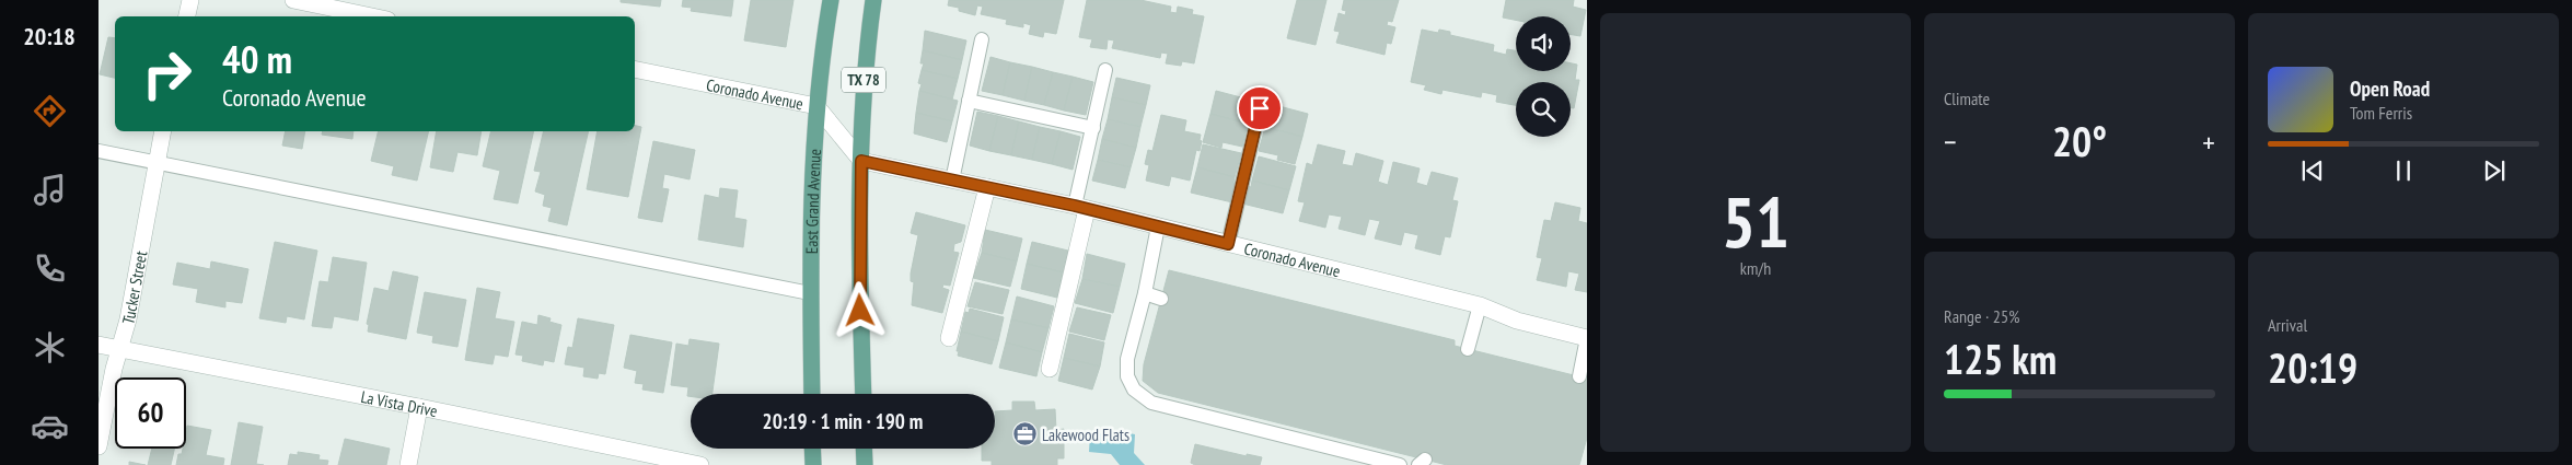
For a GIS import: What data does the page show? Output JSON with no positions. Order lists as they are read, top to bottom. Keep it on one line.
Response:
{"streets":{"main road":["TX 78","East Grand Avenue"],"street":["Coronado Avenue","Tucker Street","La Vista Drive"]},"crossings":[["TX 78","Coronado Avenue"],["Coronado Avenue","East Grand Avenue"],["Tucker Street","La Vista Drive"]],"places":{"office":["Lakewood Flats"]},"page":{"tabs":"20:18","tile":[["51","km/h"],"Climate",["Range · 25%","125 km"],["Arrival","20:19"]],"turn":["40 m","Coronado Avenue"],"song":["Open Road","Tom Ferris"],"heat":["−","20°","+"],"limit":"60","trip":"20:19 · 1 min · 190 m"}}
